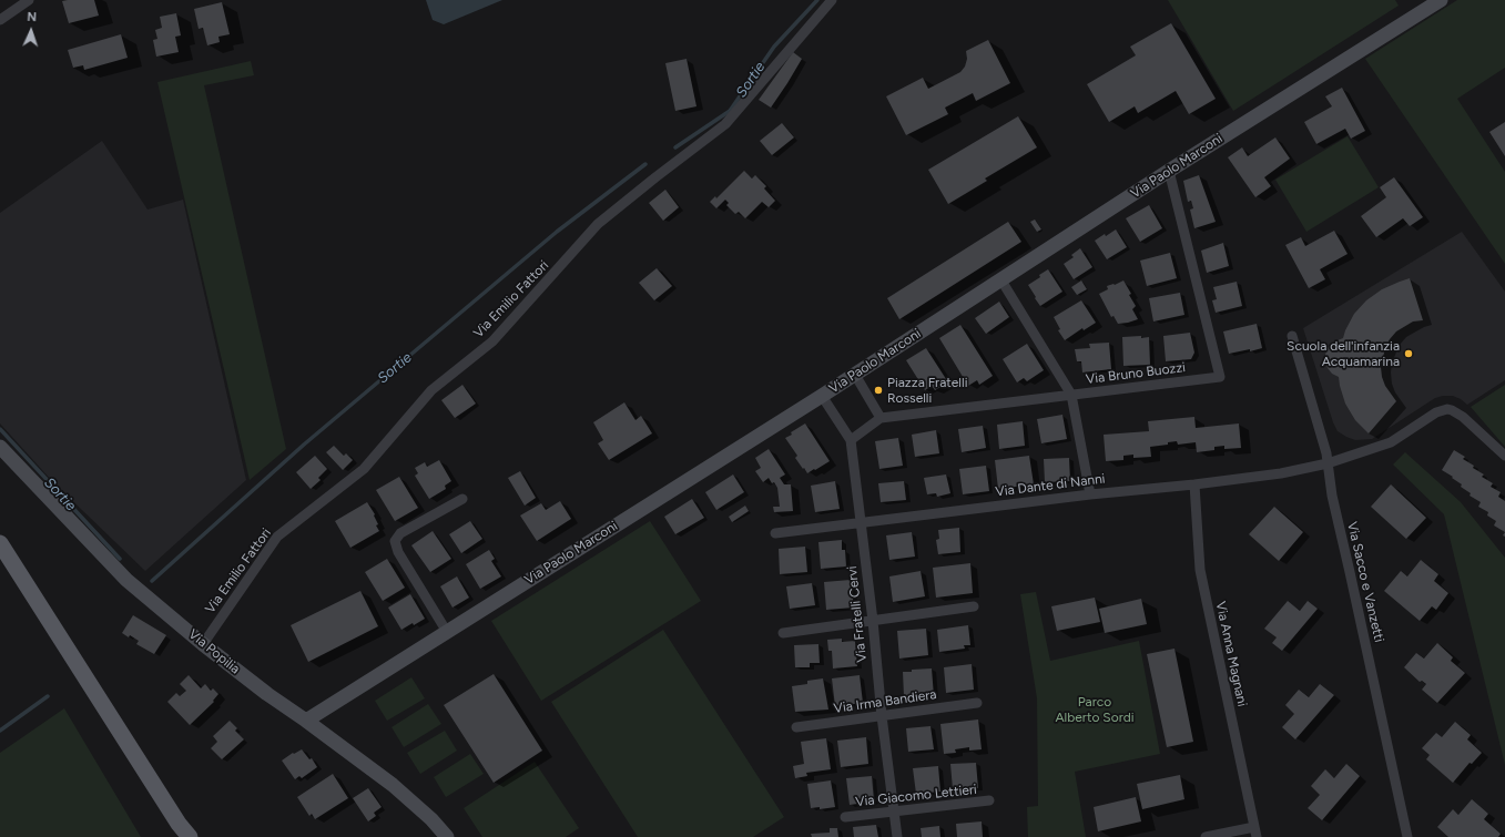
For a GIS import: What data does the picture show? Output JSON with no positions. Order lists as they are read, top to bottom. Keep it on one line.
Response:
{"streets":{"street":["Via Paolo Marconi","Via Emilio Fattori","Via Bruno Buozzi","Via Dante di Nanni","Via Sacco e Vanzetti","Via Fratelli Cervi","Via Popilia","Via Anna Magnani","Via Irma Bandiera","Via Giacomo Lettieri"]},"crossings":[["Via Paolo Marconi","Via Bruno Buozzi"],["Via Paolo Marconi","Via Fratelli Cervi"],["Via Paolo Marconi","Via Popilia"],["Via Emilio Fattori","Via Popilia"],["Via Dante di Nanni","Via Sacco e Vanzetti"],["Via Dante di Nanni","Via Fratelli Cervi"],["Via Dante di Nanni","Via Anna Magnani"],["Via Fratelli Cervi","Via Irma Bandiera"],["Via Fratelli Cervi","Via Giacomo Lettieri"]],"water":["Sortie"],"parks":["Parco Alberto Sordi"],"places":["Scuola dell'infanzia Acquamarina","Piazza Fratelli Rosselli"],"north":"top"}
